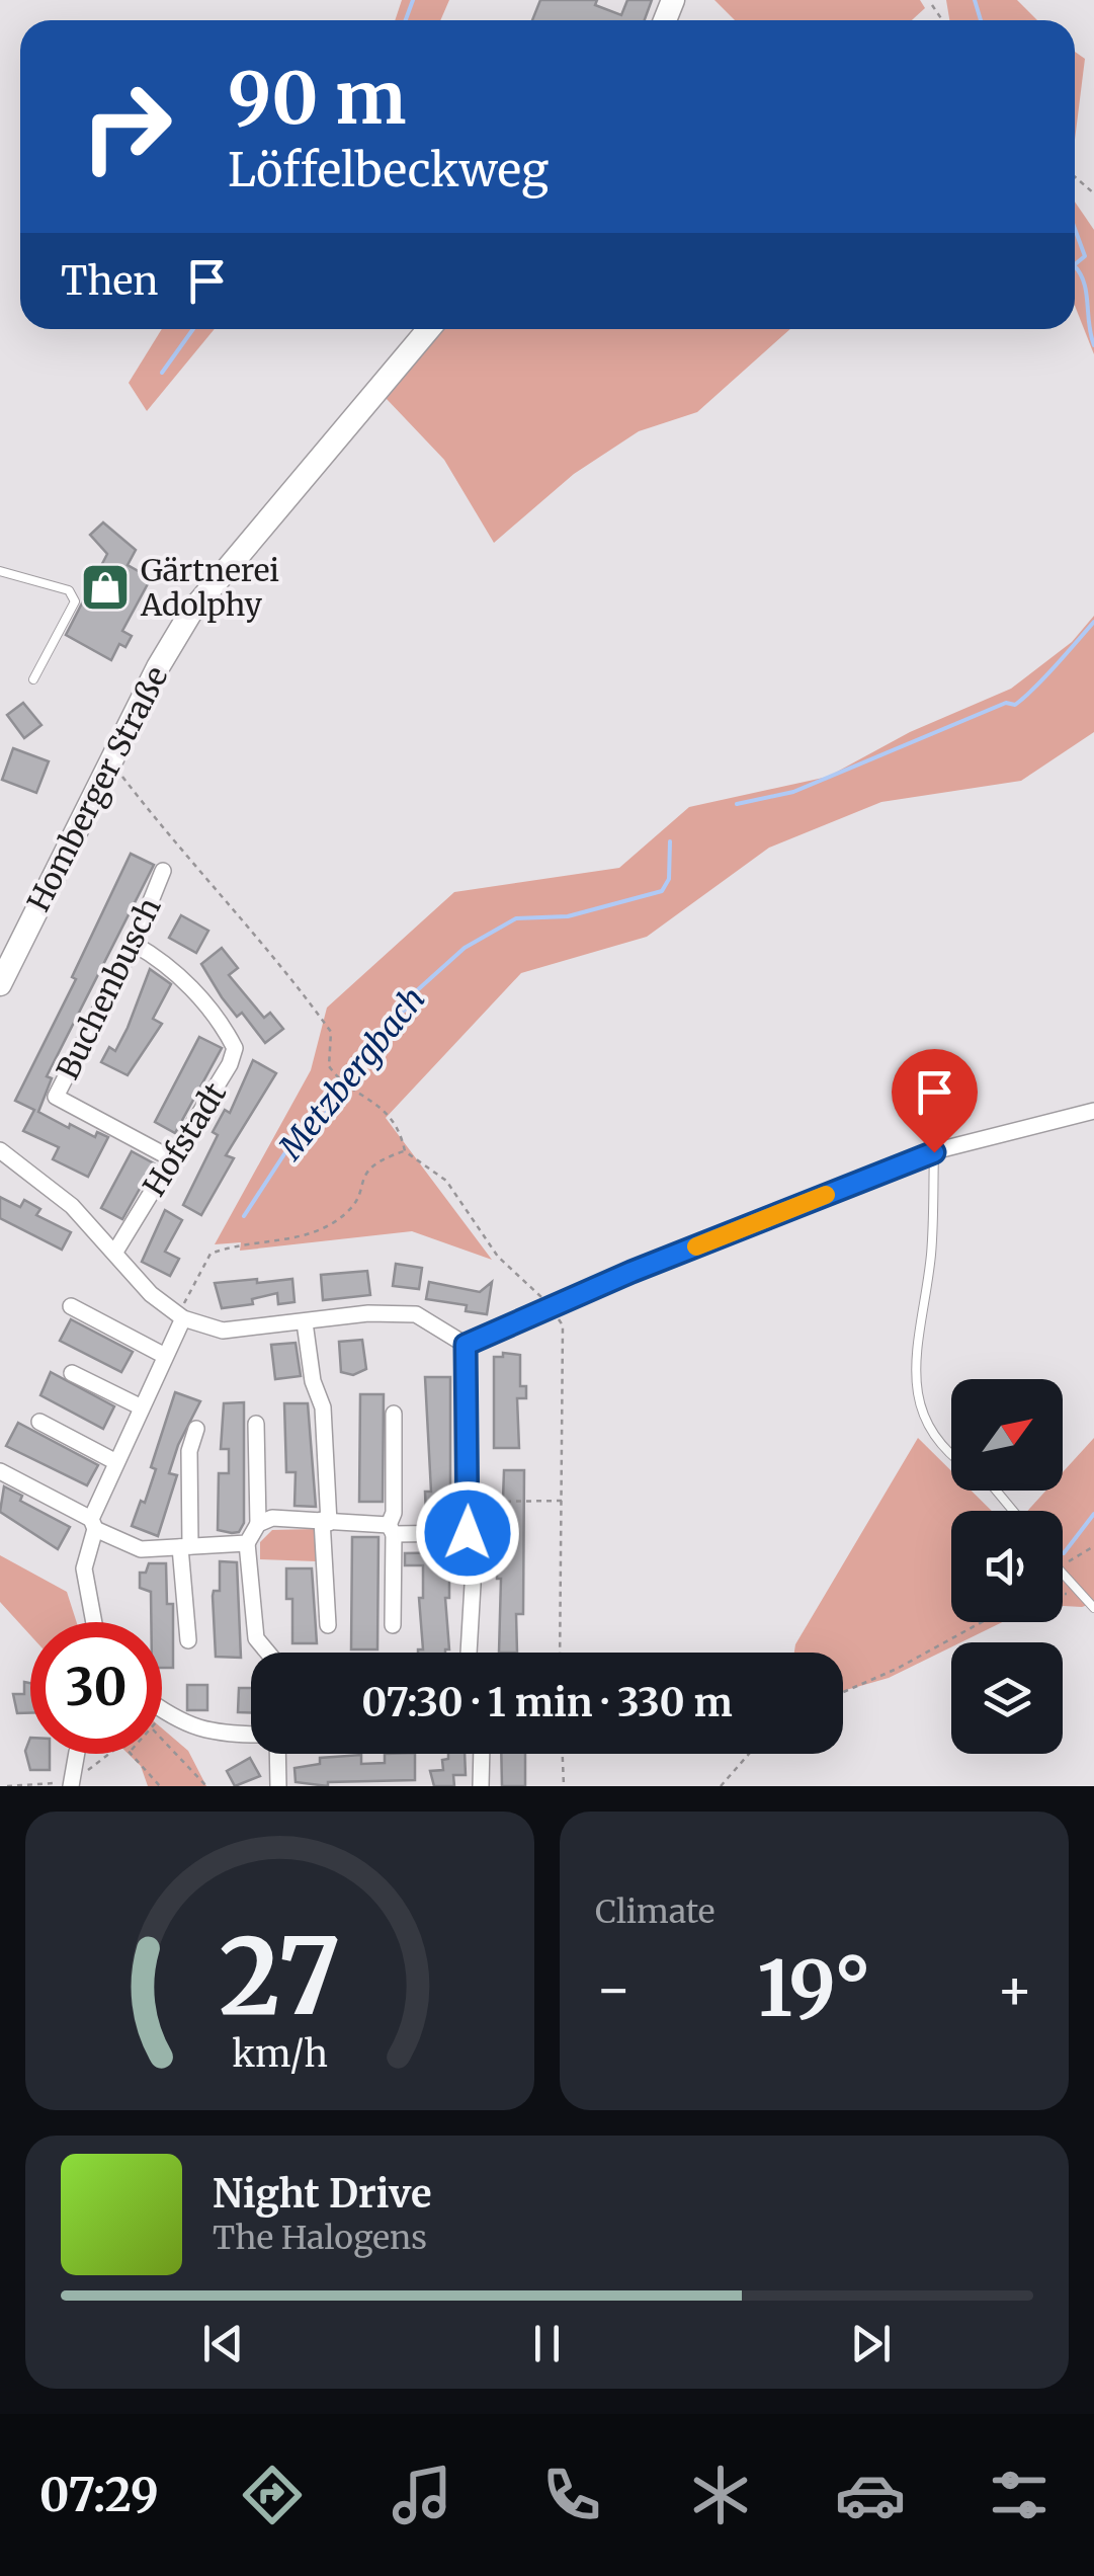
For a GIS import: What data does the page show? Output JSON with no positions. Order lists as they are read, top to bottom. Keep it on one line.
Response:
{"streets":{"main road":["Homberger Straße"],"street":["Buchenbusch","Hofstadt"]},"crossings":[["Buchenbusch","Hofstadt"]],"water":["Metzbergbach"],"places":{"shop":["Gärtnerei Adolphy"]},"north":"top right","page":{"turn":["90 m","Löffelbeckweg"],"then":"Then","limit":"30","trip":"07:30 · 1 min · 330 m","tile":"Climate","heat":["−","19°","+"],"song":["Night Drive","The Halogens"],"tabs":"07:29","gauge":["27","km/h"]}}
